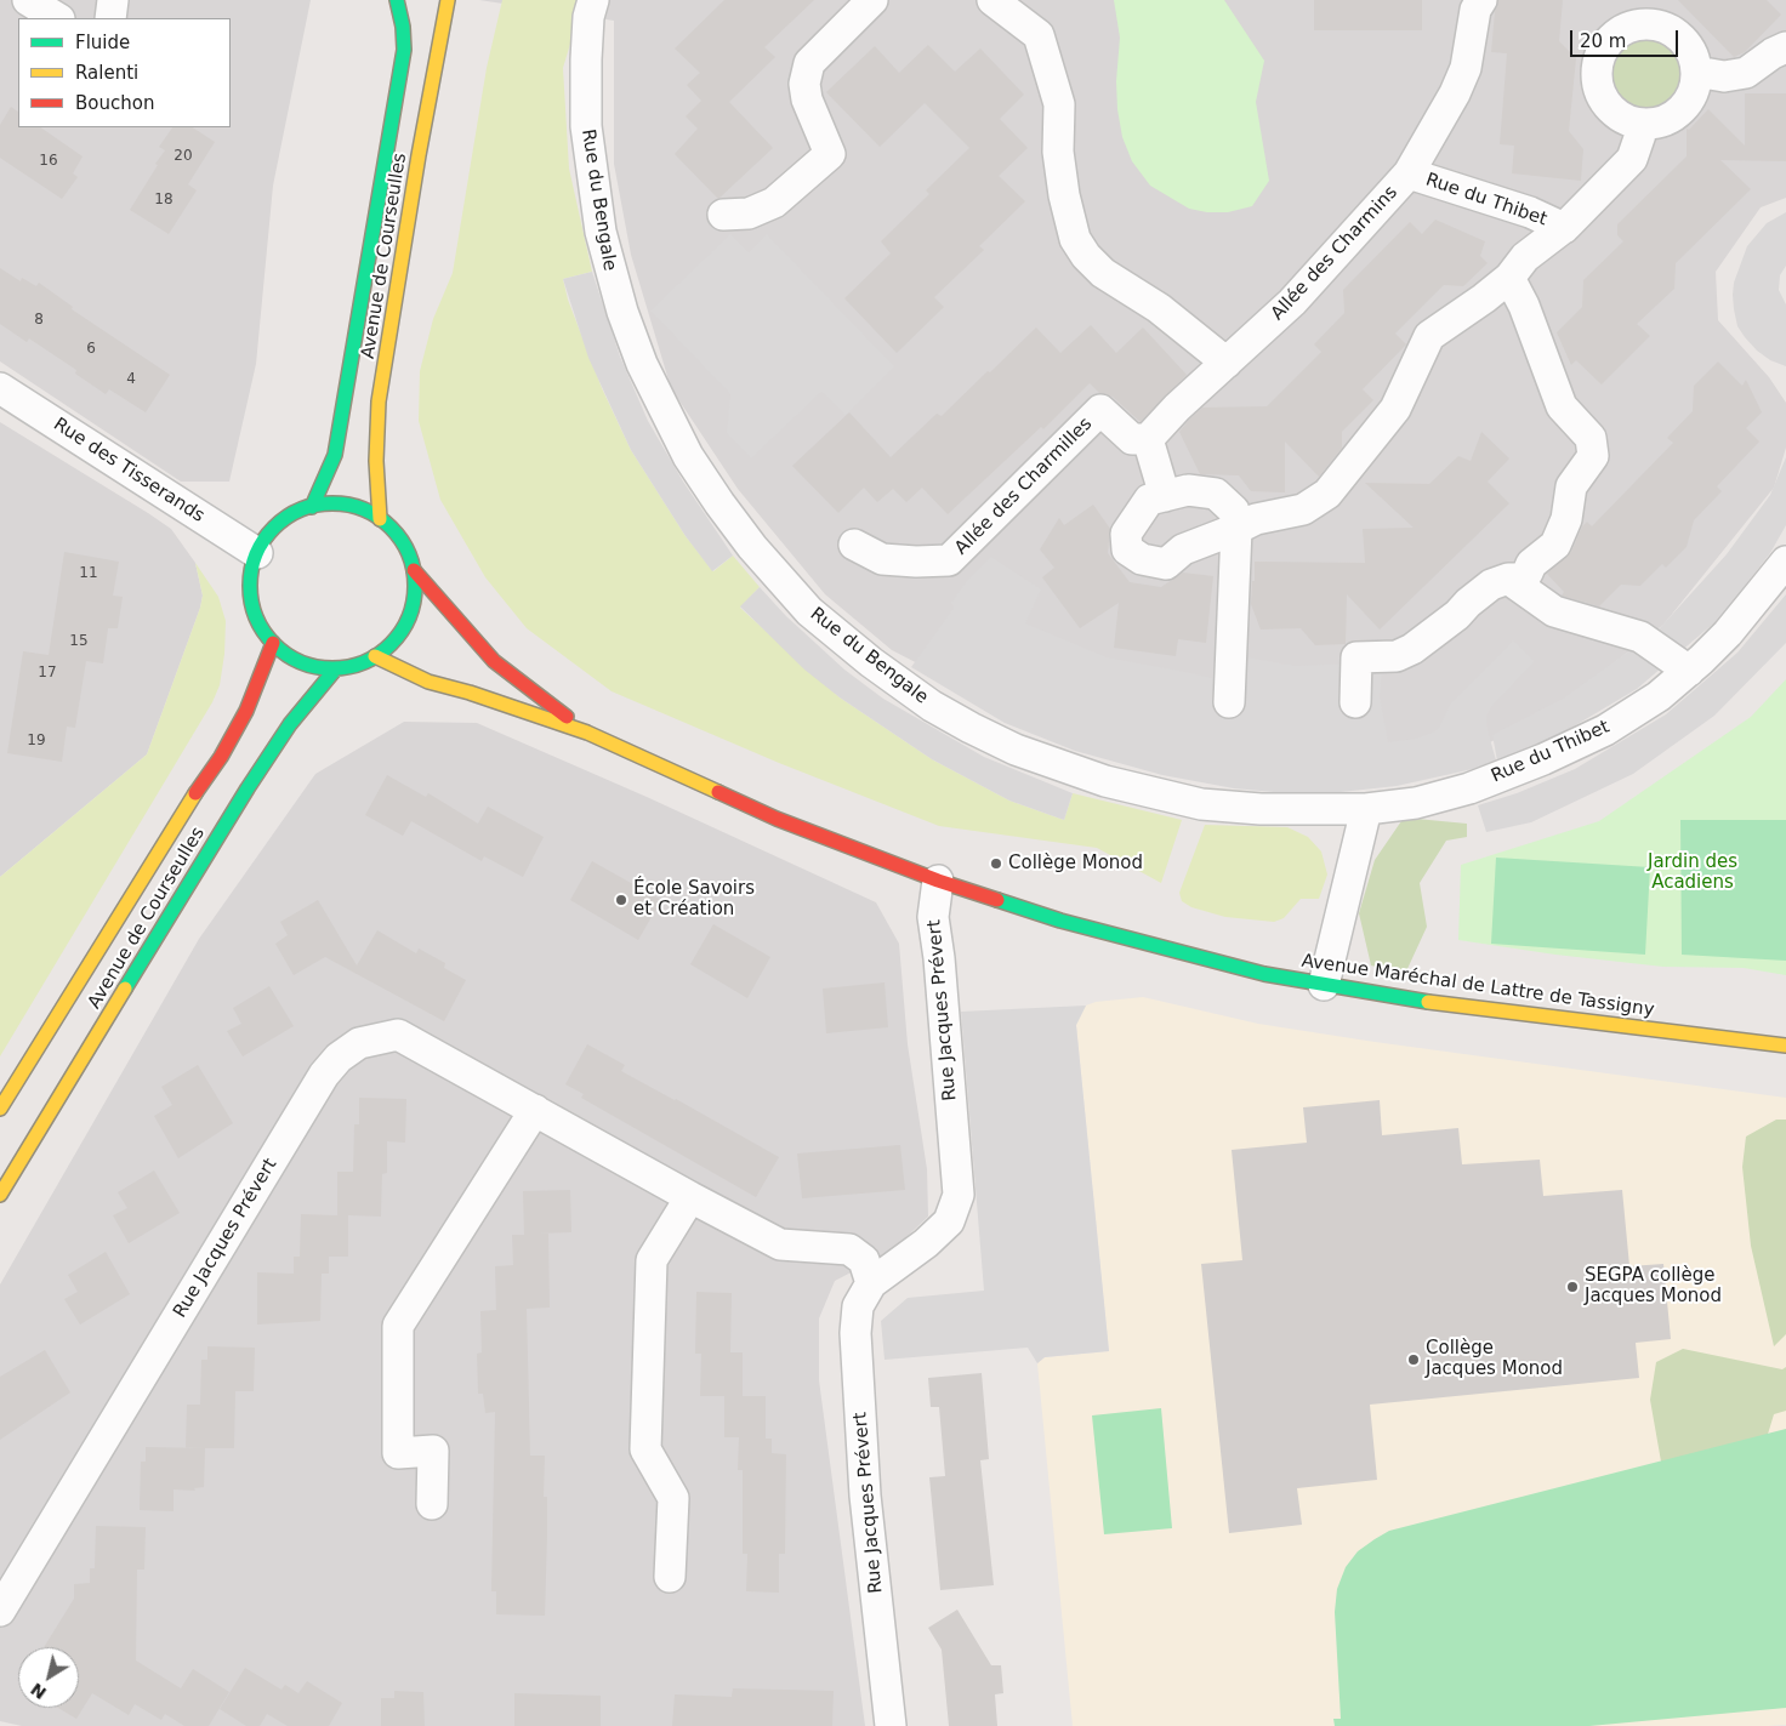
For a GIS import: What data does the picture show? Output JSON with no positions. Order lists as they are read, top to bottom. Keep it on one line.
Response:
{"streets":{"main road":["Avenue de Courseulles","Avenue Maréchal de Lattre de Tassigny"],"street":["Rue du Bengale","Rue du Thibet","Allée des Charmins","Rue des Tisserands","Allée des Charmilles","Rue Jacques Prévert"]},"crossings":[["Rue du Bengale","Rue du Thibet"],["Rue du Thibet","Allée des Charmins"],["Avenue de Courseulles","Rue des Tisserands"],["Avenue de Courseulles","Avenue Maréchal de Lattre de Tassigny"],["Rue des Tisserands","Avenue Maréchal de Lattre de Tassigny"],["Avenue Maréchal de Lattre de Tassigny","Rue Jacques Prévert"]],"parks":["Jardin des Acadiens"],"places":["Collège Monod","École Savoirs et Création","SEGPA collège Jacques Monod","Collège Jacques Monod"],"house_numbers":["20","16","18","8","6","4","11","15","17","19"],"legend":["Fluide","Ralenti","Bouchon"],"scale_bar":"20 m","north":"bottom left"}
